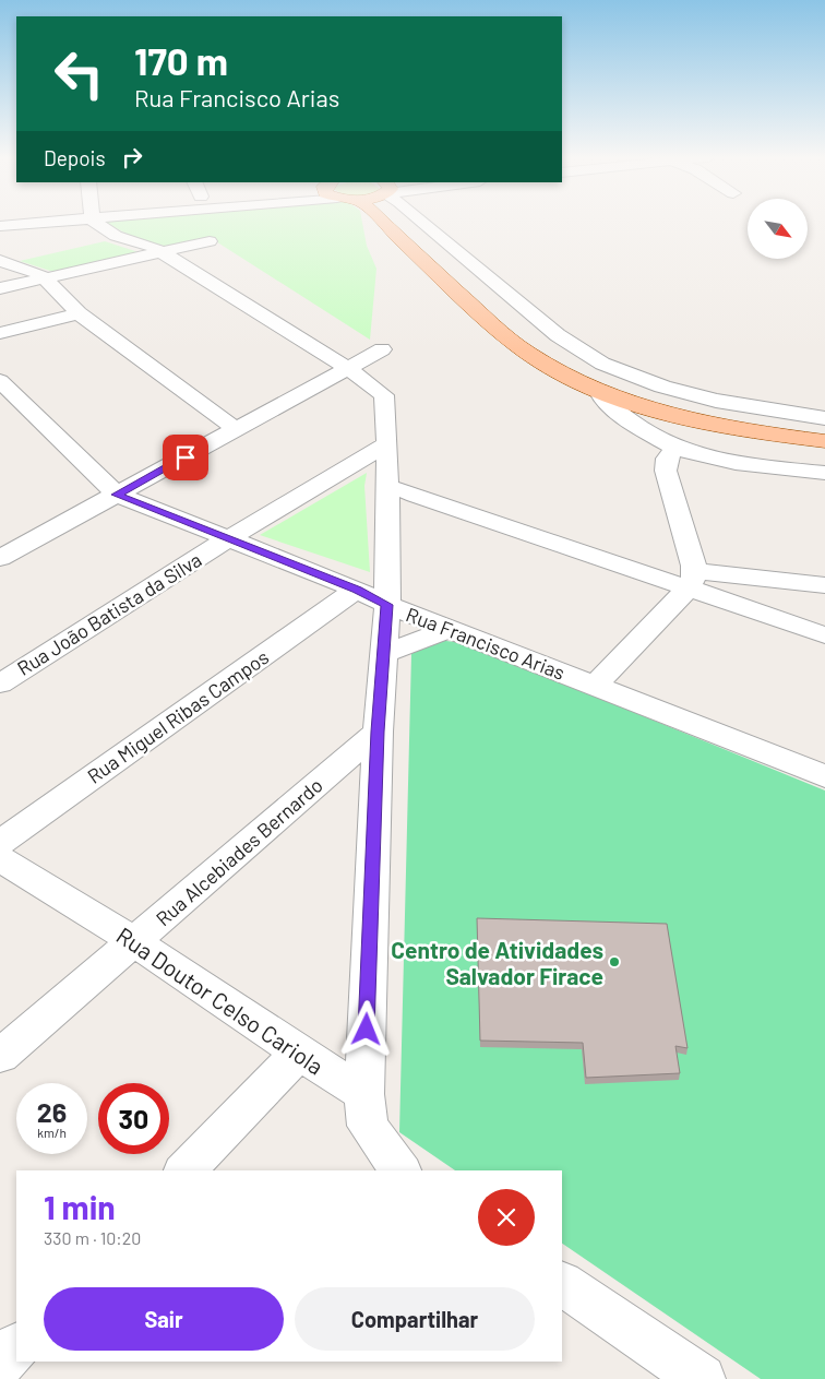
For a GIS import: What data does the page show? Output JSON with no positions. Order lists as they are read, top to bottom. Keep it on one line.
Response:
{"streets":{"street":["Rua João Batista da Silva","Rua Francisco Arias","Rua Miguel Ribas Campos","Rua Alcebiades Bernardo","Rua Doutor Celso Cariola"]},"crossings":[["Rua João Batista da Silva","Rua Francisco Arias"],["Rua Francisco Arias","Rua Miguel Ribas Campos"],["Rua Alcebiades Bernardo","Rua Doutor Celso Cariola"]],"places":["Centro de Atividades Salvador Firace"],"north":"bottom right","page":{"turn":["170 m","Rua Francisco Arias"],"then":"Depois","speed":"26 km/h","limit":"30","heading":["1 min","330 m · 10:20"],"buttons":["Sair","Compartilhar"]}}
